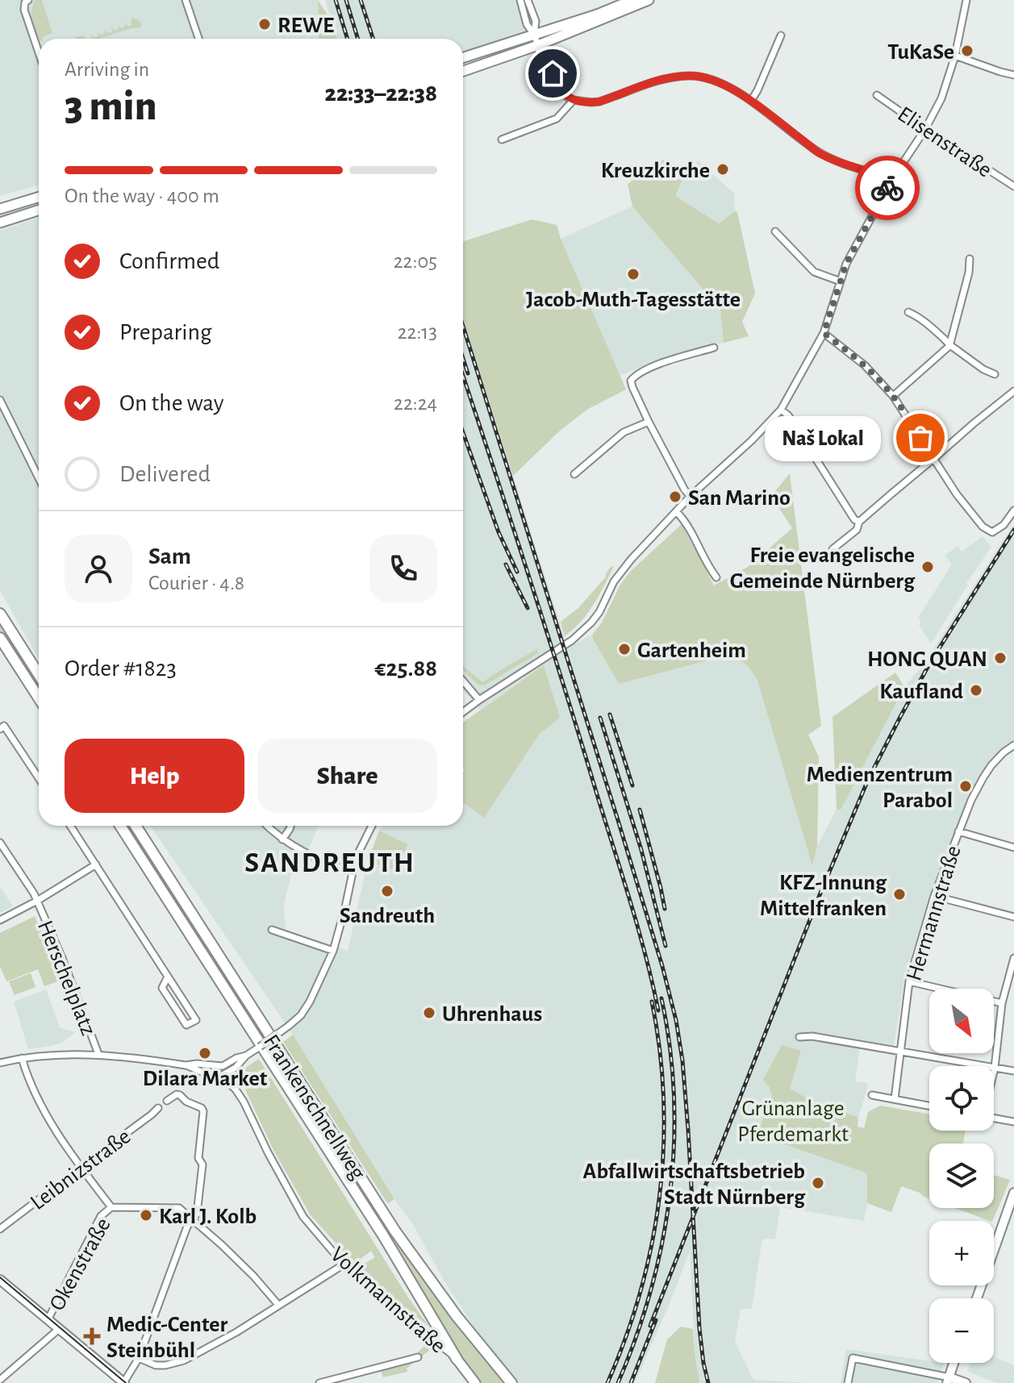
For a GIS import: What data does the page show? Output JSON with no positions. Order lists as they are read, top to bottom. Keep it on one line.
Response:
{"streets":{"highway":["Frankenschnellweg"],"street":["Elisenstraße","Hermannstraße","Herschelplatz","Leibnizstraße","Okenstraße","Volkmannstraße"]},"crossings":[["Frankenschnellweg","Volkmannstraße"]],"districts":["SANDREUTH"],"parks":["Grünanlage Pferdemarkt"],"places":{"other":["REWE","TuKaSe","Kreuzkirche","Jacob-Muth-Tagesstätte","Naš Lokal","San Marino","Freie evangelische Gemeinde Nürnberg","Gartenheim","HONG QUAN","Kaufland","Medienzentrum Parabol","Sandreuth","KFZ-Innung Mittelfranken","Uhrenhaus","Dilara Market","Abfallwirtschaftsbetrieb Stadt Nürnberg","Karl J. Kolb"],"health":["Medic-Center Steinbühl"]},"north":"bottom right","page":{"heading":["3 min","Arriving in","22:33–22:38"],"panel":["Sam","Courier · 4.8","Order #1823","€25.88"],"bar":"On the way · 400 m","list":[["Confirmed","22:05"],["Preparing","22:13"],["On the way","22:24"],"Delivered"],"bubble":"Naš Lokal","buttons":["Help","Share"],"map_buttons":["+","−"]}}
